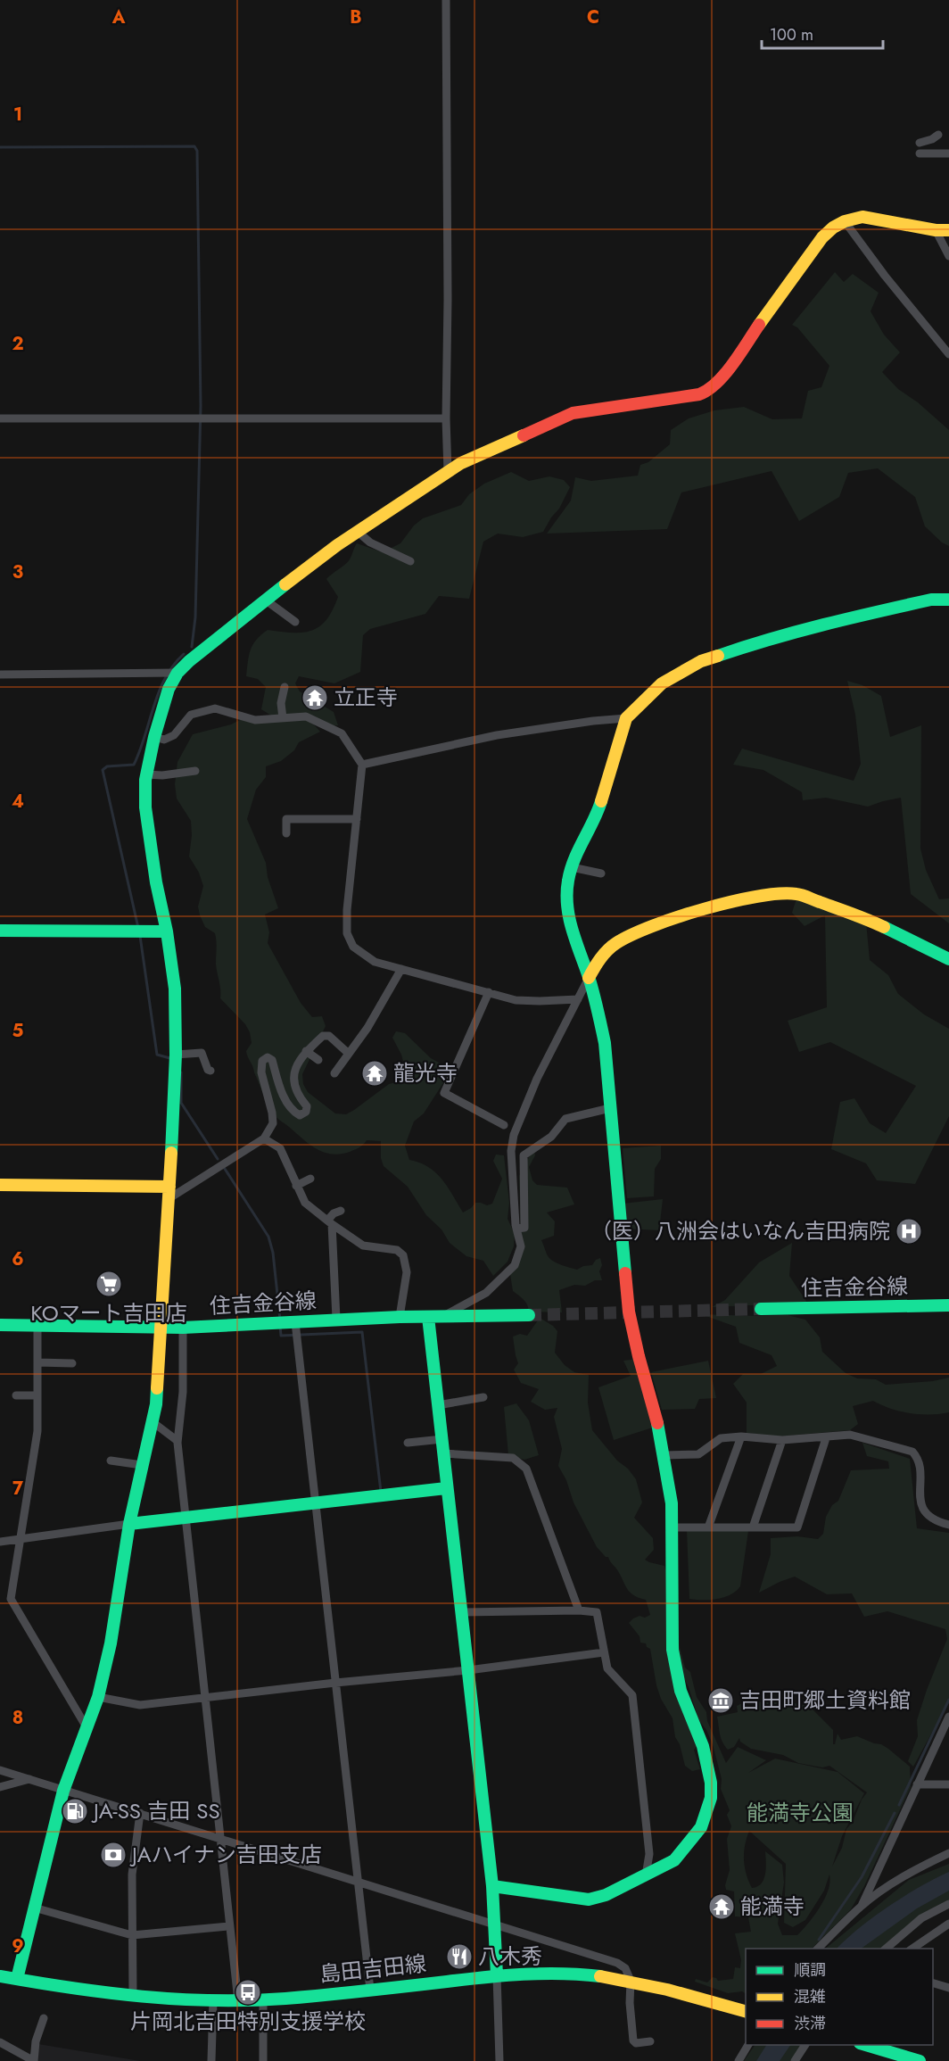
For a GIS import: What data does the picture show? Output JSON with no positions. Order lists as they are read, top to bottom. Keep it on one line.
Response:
{"streets":{"street":["住吉金谷線","島田吉田線"]},"parks":["能満寺公園"],"places":{"temple":["立正寺","龍光寺","能満寺"],"hospital":["（医）八洲会はいなん吉田病院"],"supermarket":["KOマート吉田店"],"museum":["吉田町郷土資料館"],"fuel station":["JA-SS 吉田 SS"],"bank":["JAハイナン吉田支店"],"restaurant":["八木秀"],"bus stop":["片岡北吉田特別支援学校"]},"legend":["順調","混雑","渋滞"],"scale_bar":"100 m","grid":{"columns":["A","B","C"],"rows":["1","2","3","4","5","6","7","8","9"]}}
